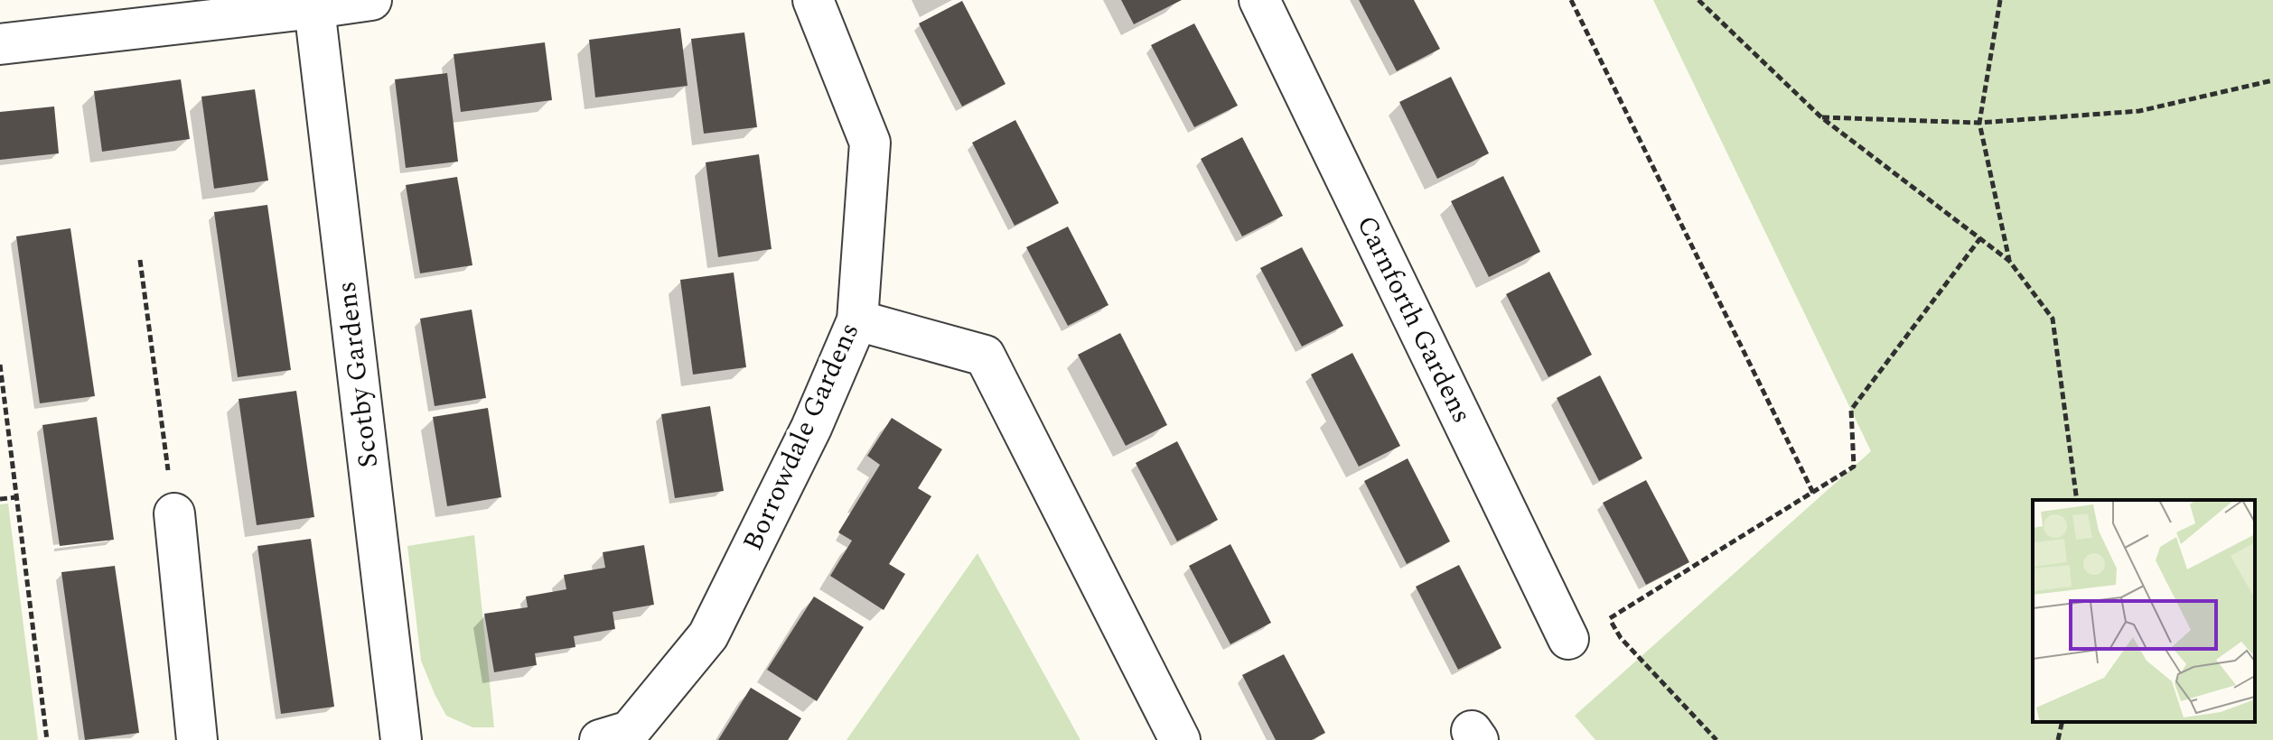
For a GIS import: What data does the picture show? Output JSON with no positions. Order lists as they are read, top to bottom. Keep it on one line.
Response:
{"streets":{"street":["Carnforth Gardens","Scotby Gardens","Borrowdale Gardens"]}}
